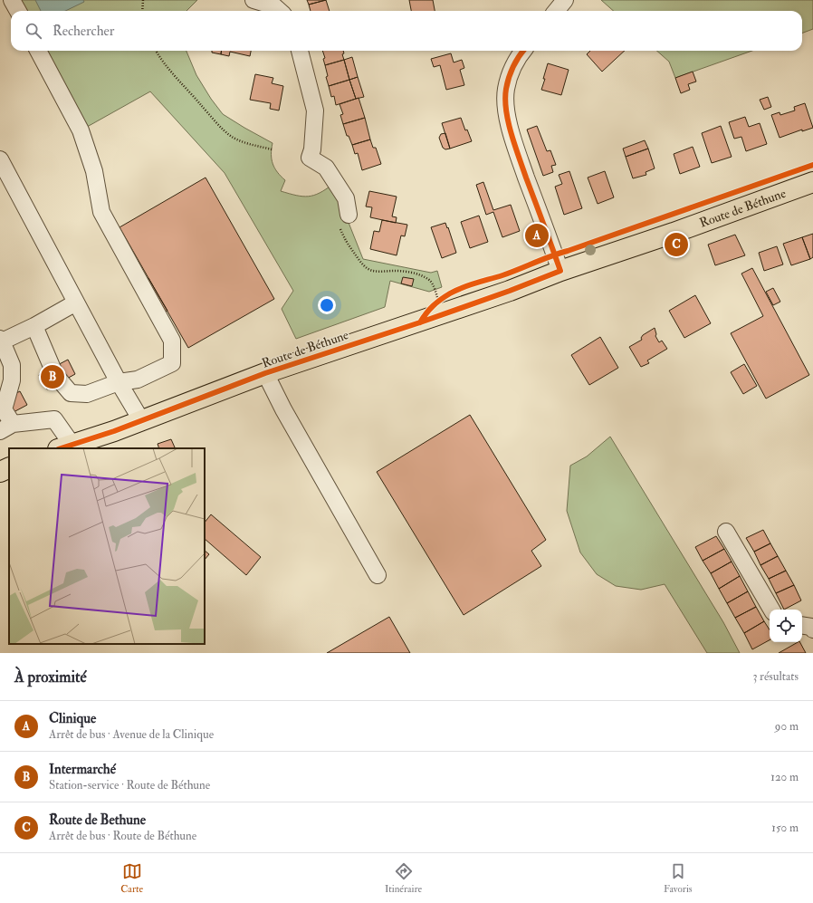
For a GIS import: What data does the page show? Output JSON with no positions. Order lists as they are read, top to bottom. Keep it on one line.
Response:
{"streets":{"main road":["Route de Béthune"]},"page":{"search":"Rechercher","pins":["A","C","B"],"heading":["À proximité","3 résultats"],"list":[{"mark":"A","name":"Clinique","note":"Arrêt de bus · Avenue de la Clinique","value":"90 m"},{"mark":"B","name":"Intermarché","note":"Station-service · Route de Béthune","value":"120 m"},{"mark":"C","name":"Route de Bethune","note":"Arrêt de bus · Route de Béthune","value":"150 m"}],"nav":["Carte","Itinéraire","Favoris"]}}
